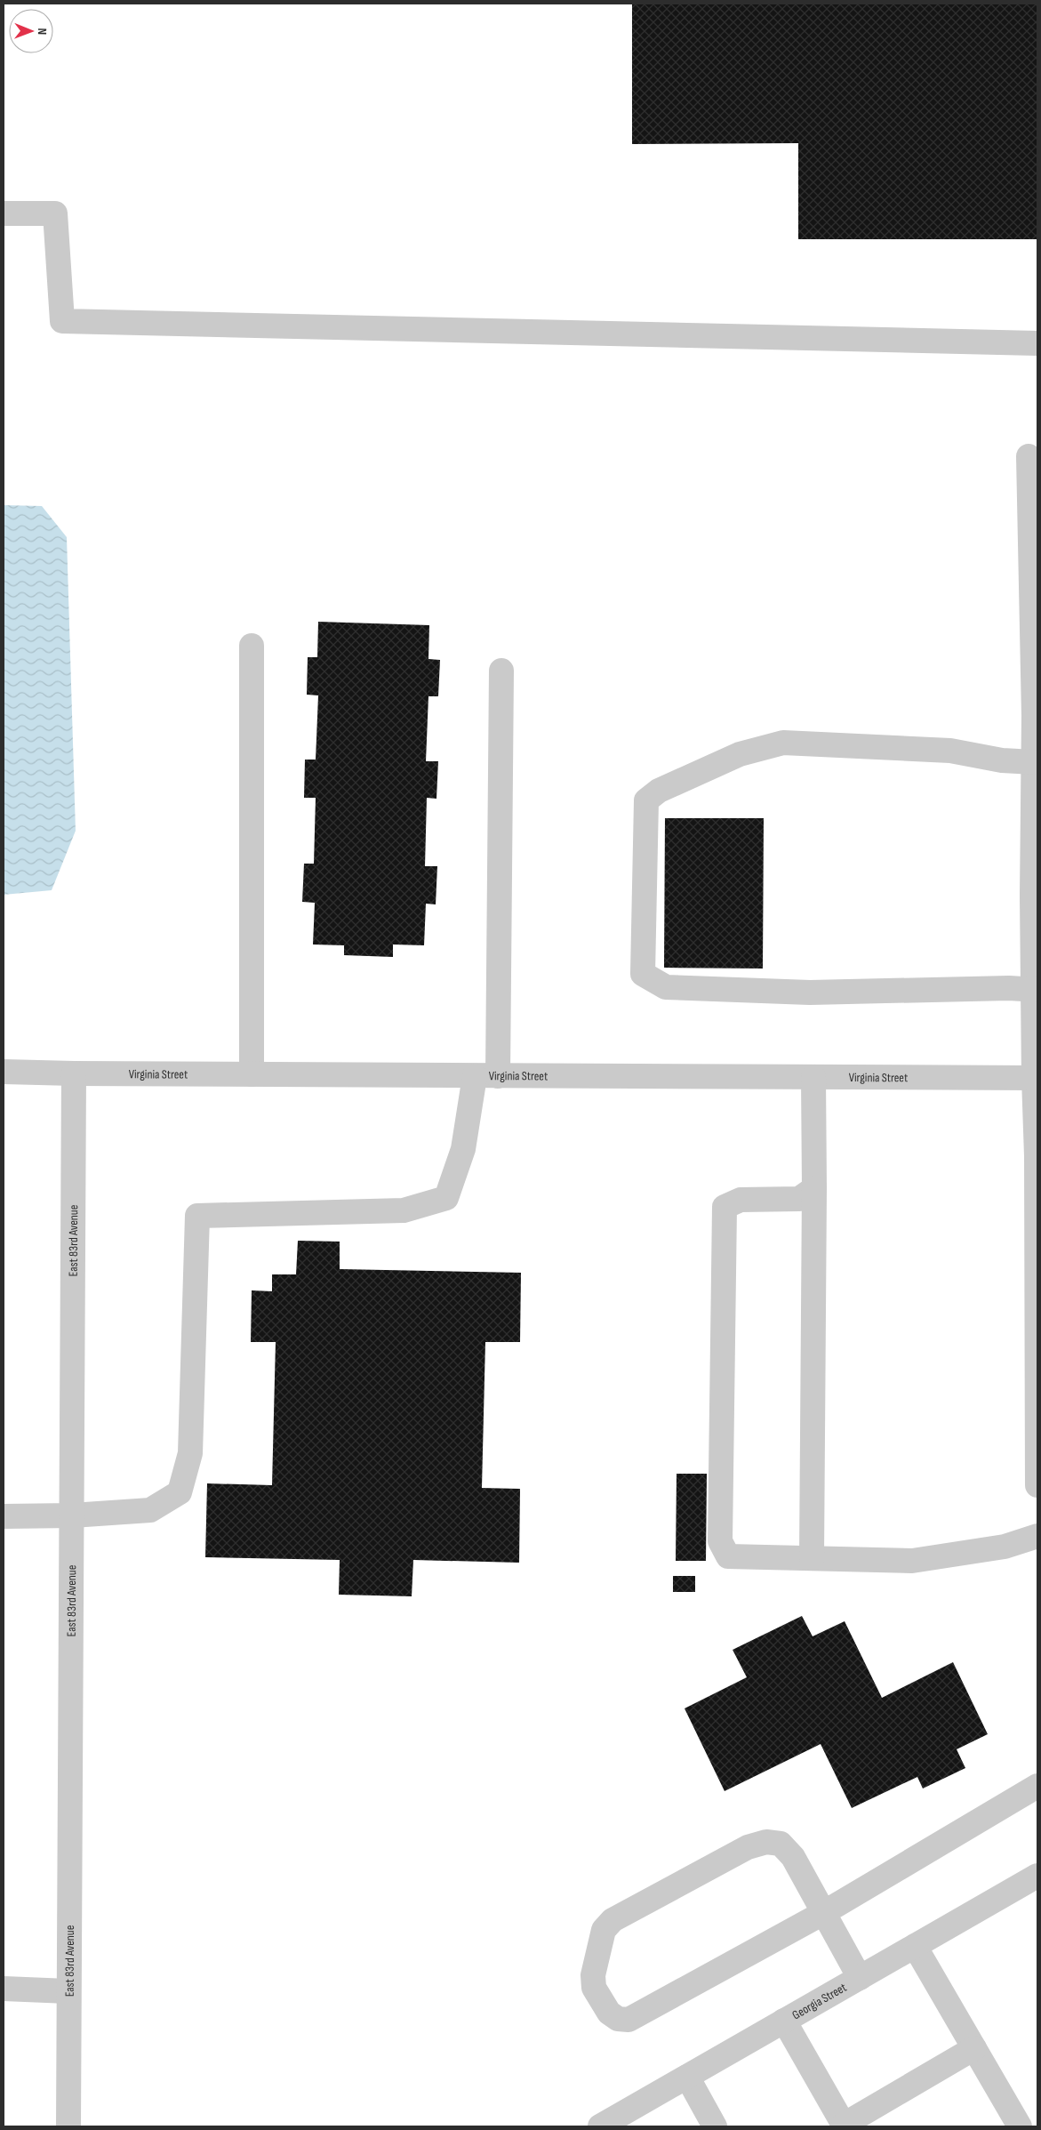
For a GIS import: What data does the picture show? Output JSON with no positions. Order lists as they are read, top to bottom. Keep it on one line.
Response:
{"streets":{"street":["Virginia Street","East 83rd Avenue","Georgia Street"]},"crossings":[["Virginia Street","East 83rd Avenue"]],"north":"right"}
